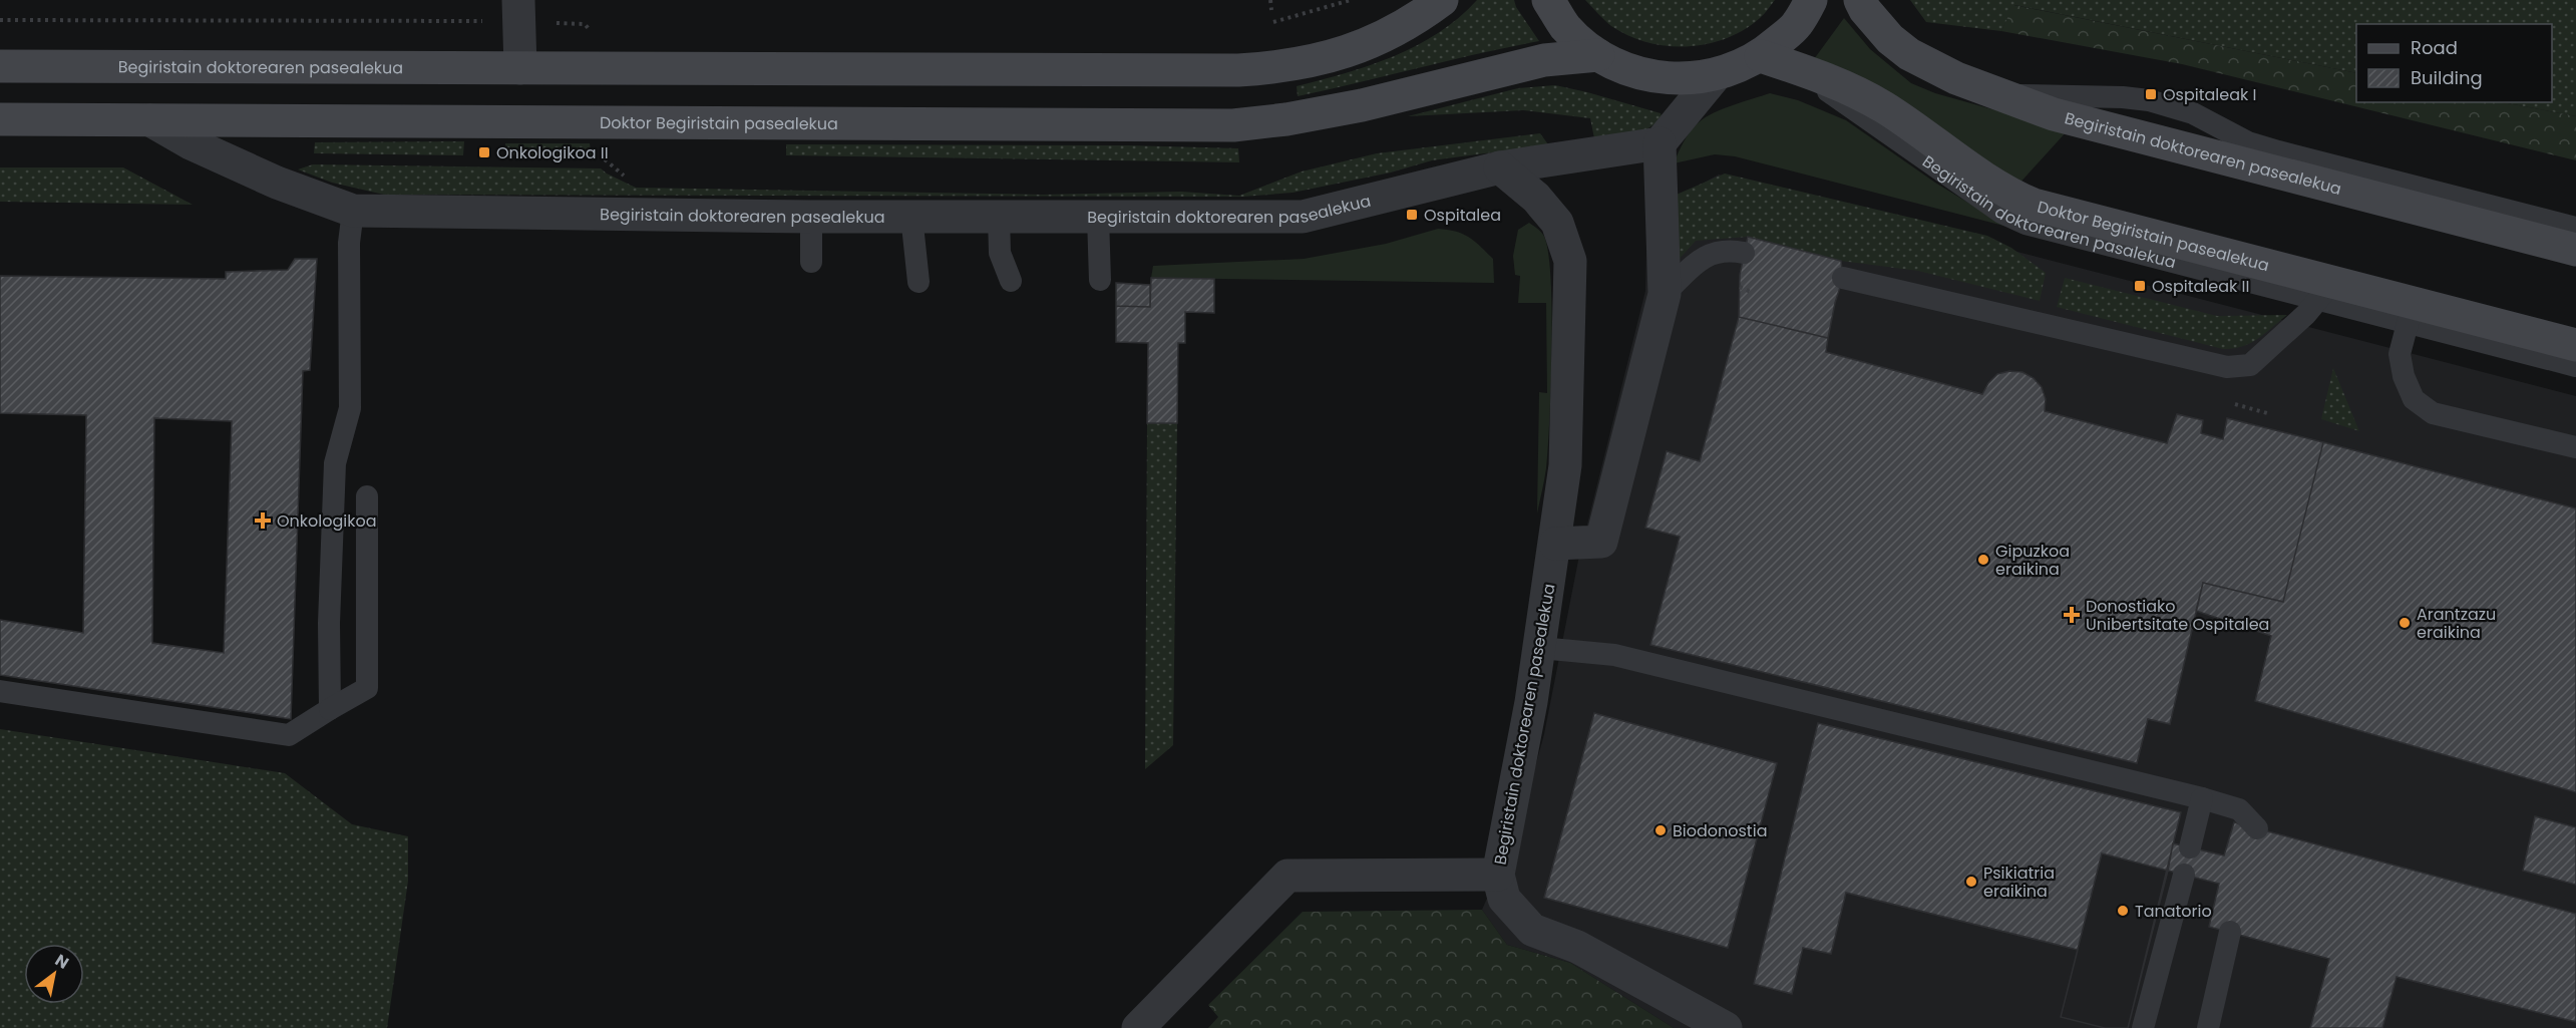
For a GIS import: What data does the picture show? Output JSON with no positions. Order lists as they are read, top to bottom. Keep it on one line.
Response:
{"streets":{"main road":["Begiristain doktorearen pasealekua","Doktor Begiristain pasealekua"]},"crossings":[["Begiristain doktorearen pasealekua","Doktor Begiristain pasealekua"]],"places":{"transit":["Ospitaleak I","Onkologikoa II","Ospitalea","Ospitaleak II"],"health":["Onkologikoa","Donostiako Unibertsitate Ospitalea"],"other":["Gipuzkoa eraikina","Arantzazu eraikina","Biodonostia","Psikiatria eraikina","Tanatorio"]},"legend":["Road","Building"],"north":"top right"}
